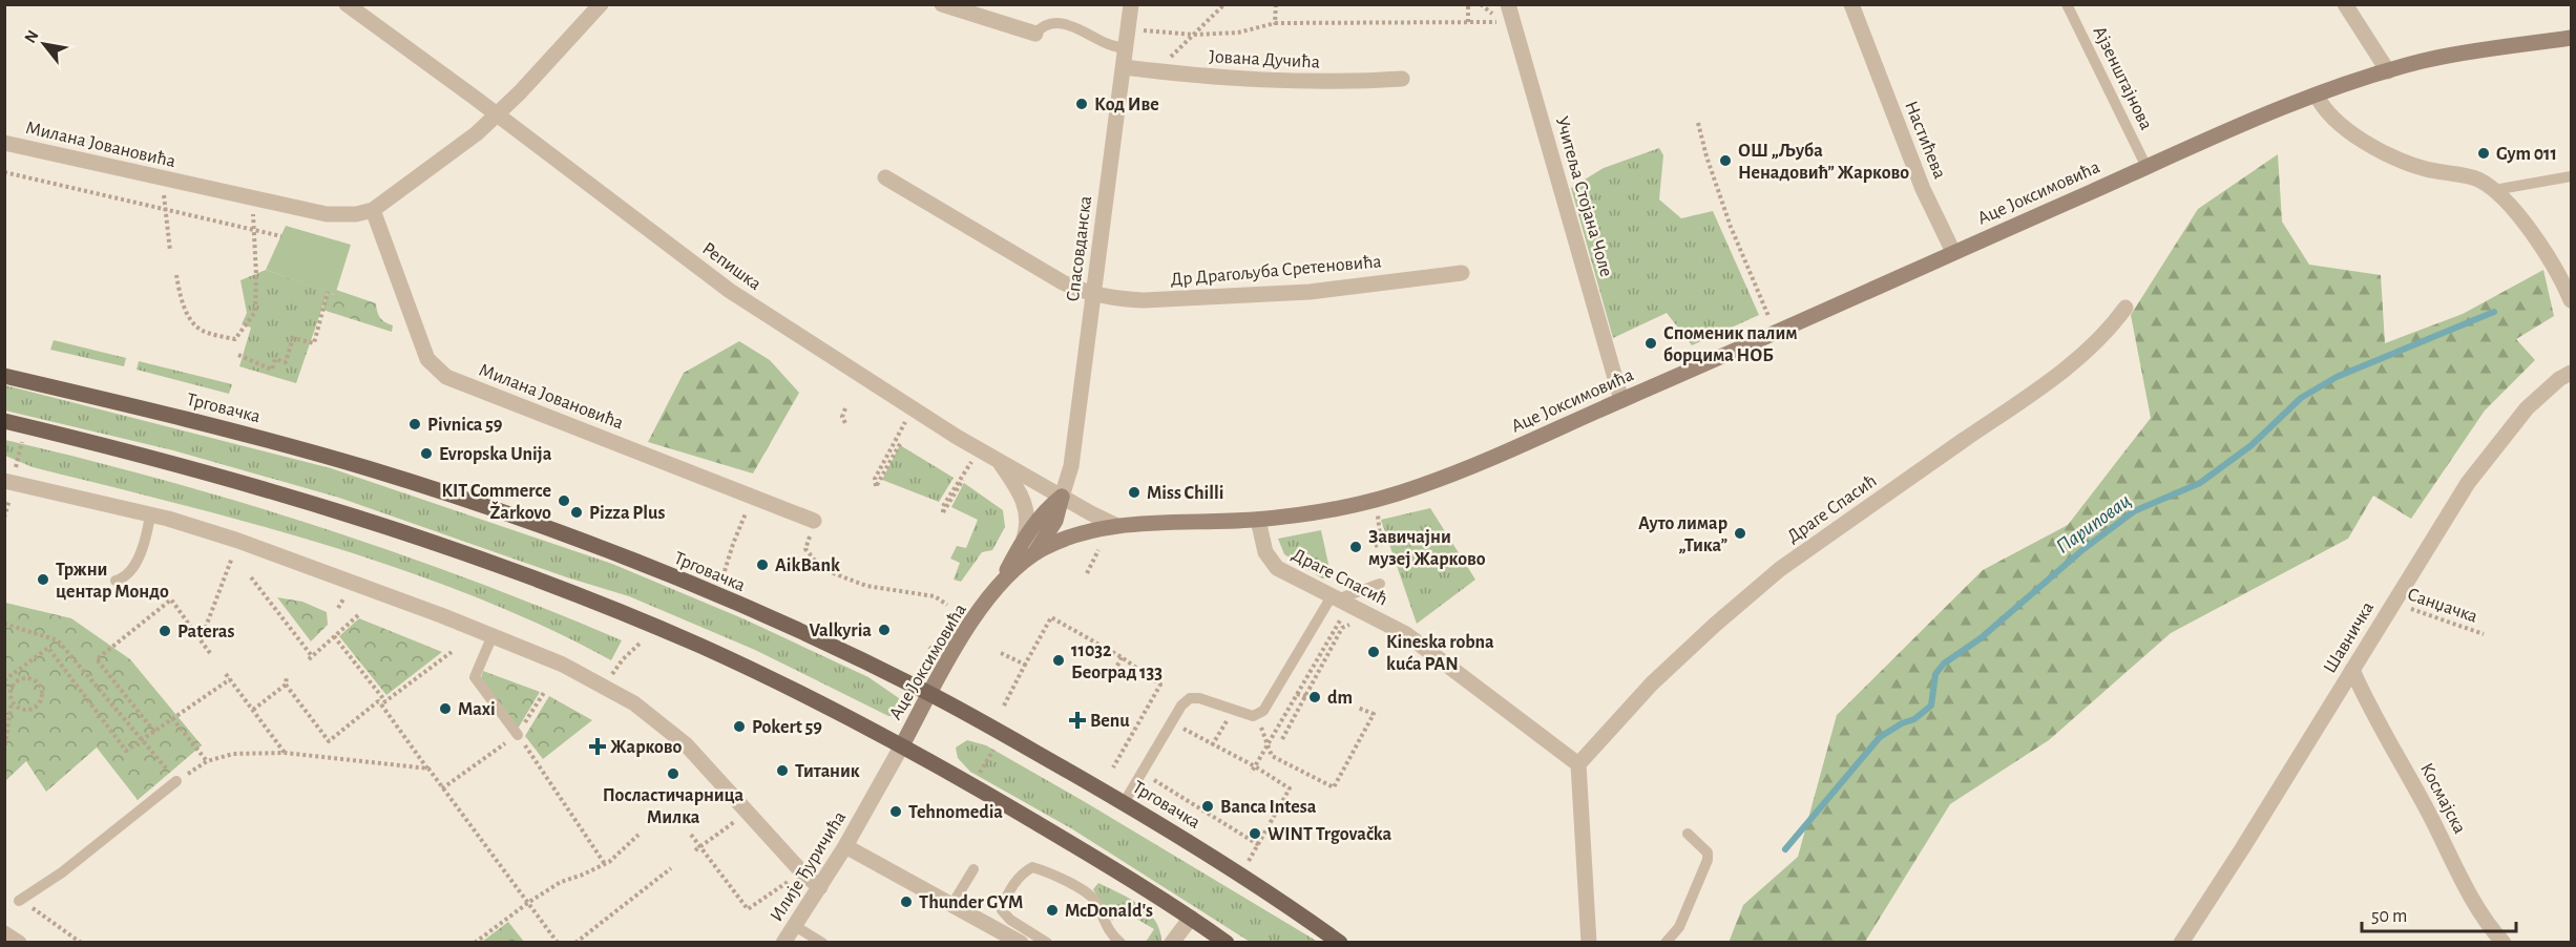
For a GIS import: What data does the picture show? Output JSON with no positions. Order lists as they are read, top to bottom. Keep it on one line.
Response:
{"streets":{"main road":["Аце Јоксимовића","Трговачка"],"street":["Јована Дучића","Настићева","Милана Јовановића","Учитеља Стојана Чоле","Спасовданска","Репишка","Др Драгољуба Сретеновића","Драге Спасић","Шавничка","Космајска","Илије Ђуричића"],"lane":["Ајзенштајнова"],"path":["Санџачка"]},"crossings":[["Јована Дучића","Спасовданска"],["Ајзенштајнова","Аце Јоксимовића"],["Настићева","Аце Јоксимовића"],["Милана Јовановића","Репишка"],["Аце Јоксимовића","Учитеља Стојана Чоле"],["Аце Јоксимовића","Репишка"],["Аце Јоксимовића","Трговачка"],["Аце Јоксимовића","Драге Спасић"],["Аце Јоксимовића","Илије Ђуричића"],["Спасовданска","Репишка"],["Спасовданска","Др Драгољуба Сретеновића"],["Санџачка","Шавничка"],["Шавничка","Космајска"]],"water":["Париповац"],"places":{"other":["Код Иве","Gym 011","ОШ „Љуба Ненадовић” Жарково","Споменик палим борцима НОБ","Pivnica 59","Evropska Unija","Miss Chilli","KIT Commerce Žarkovo","Pizza Plus","Ауто лимар „Тика”","Завичајни музеј Жарково","AikBank","Тржни центар Мондо","Valkyria","Pateras","Kineska robna kuća PAN","11032 Београд 133","dm","Maxi","Pokert 59","Титаник","Посластичарница Милка","Banca Intesa","Tehnomedia","WINT Trgovačka","Thunder GYM","McDonald's"],"health":["Benu","Жарково"]},"scale_bar":"50 m","north":"top left"}
